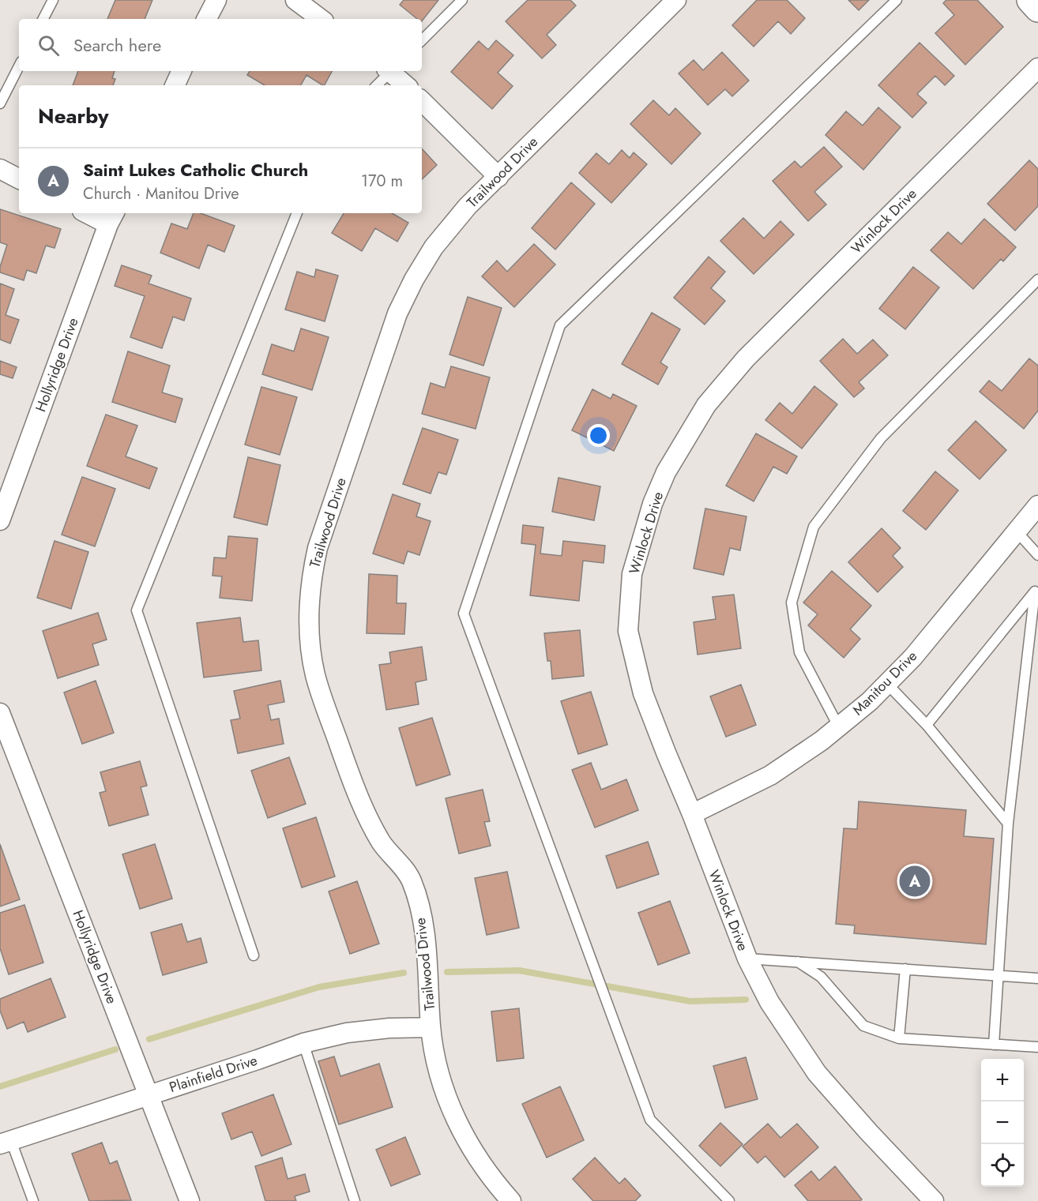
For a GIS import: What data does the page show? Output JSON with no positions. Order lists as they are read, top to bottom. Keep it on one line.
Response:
{"streets":{"street":["Trailwood Drive","Winlock Drive","Hollyridge Drive","Manitou Drive","Plainfield Drive"]},"crossings":[["Trailwood Drive","Plainfield Drive"],["Winlock Drive","Manitou Drive"],["Hollyridge Drive","Plainfield Drive"]],"page":{"search":"Search here","heading":"Nearby","list":[{"mark":"A","name":"Saint Lukes Catholic Church","note":"Church · Manitou Drive","value":"170 m"}],"pins":"A","map_buttons":["+","−"]}}
